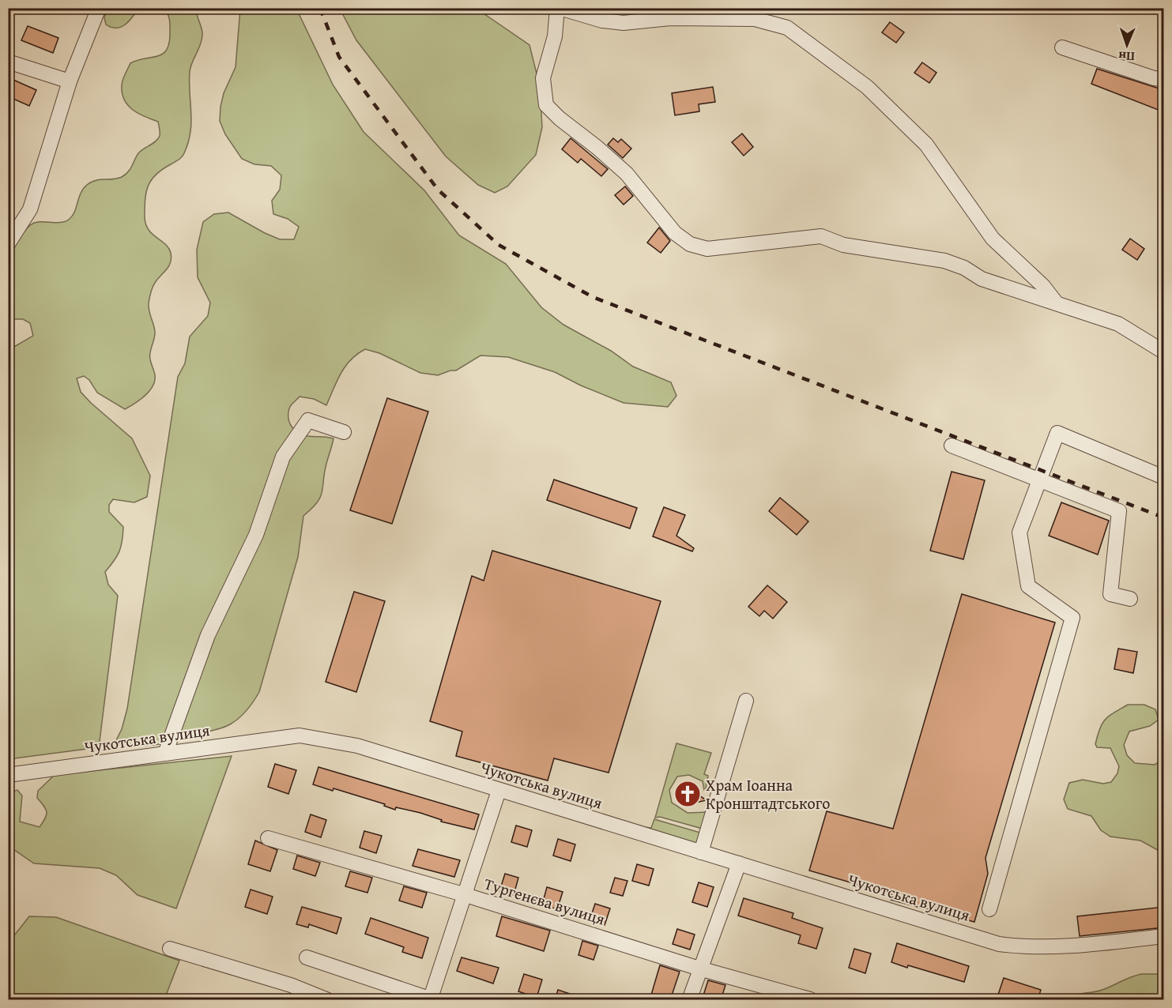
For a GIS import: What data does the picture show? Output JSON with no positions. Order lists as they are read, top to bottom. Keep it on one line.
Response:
{"streets":{"street":["Чукотська вулиця","Тургенєва вулиця"]},"places":{"church":["Храм Іоанна Кронштадтського"]},"north":"bottom"}
